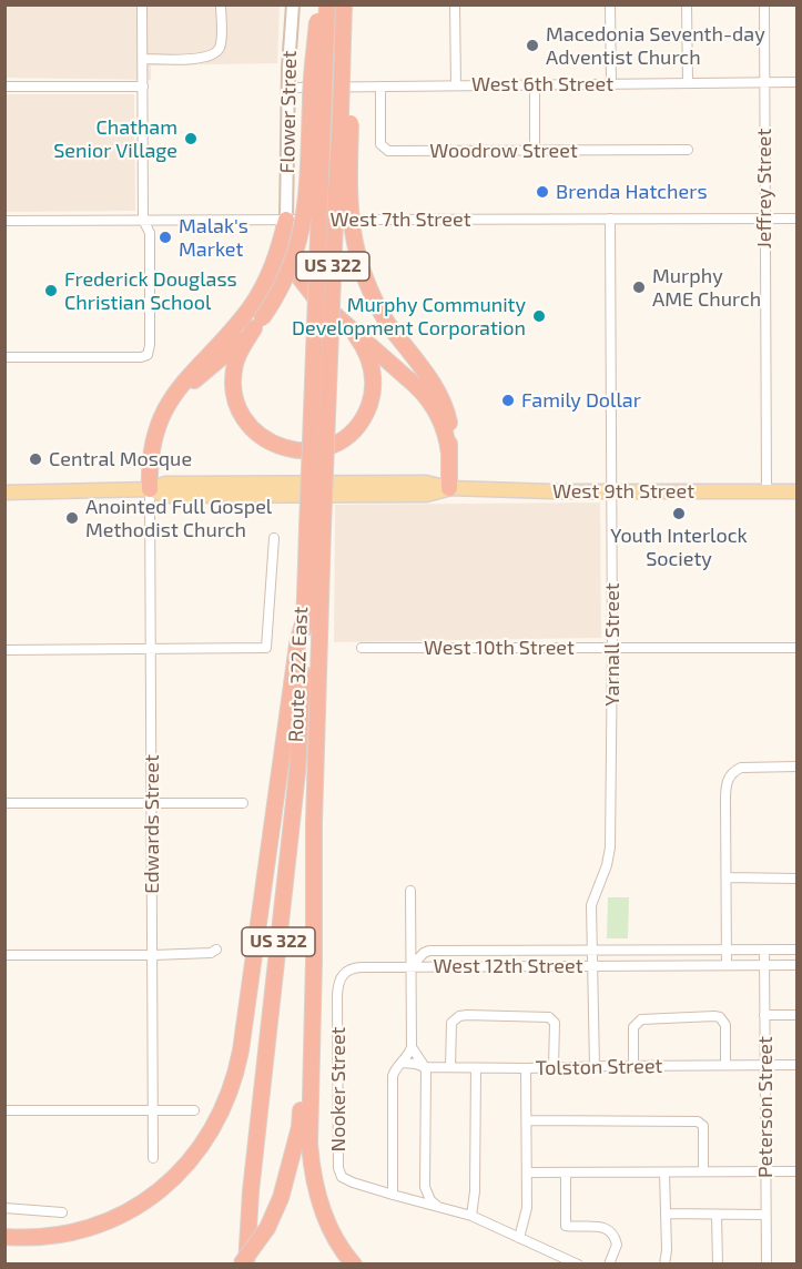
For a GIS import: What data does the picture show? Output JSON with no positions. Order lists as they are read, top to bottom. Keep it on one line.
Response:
{"streets":{"highway":["US 322","Route 322 East"],"main road":["West 9th Street"],"street":["West 6th Street","Flower Street","Woodrow Street","Jeffrey Street","West 7th Street","Yarnall Street","West 10th Street","Edwards Street","West 12th Street","Tolston Street","Nooker Street","Peterson Street"]},"crossings":[["West 6th Street","Flower Street"],["West 6th Street","Woodrow Street"],["West 6th Street","Jeffrey Street"],["Flower Street","West 7th Street"],["Jeffrey Street","West 7th Street"],["Jeffrey Street","West 9th Street"],["West 7th Street","Yarnall Street"],["US 322","Route 322 East"],["West 9th Street","Yarnall Street"],["West 9th Street","Edwards Street"],["Yarnall Street","West 10th Street"],["Yarnall Street","West 12th Street"],["Yarnall Street","Tolston Street"],["West 12th Street","Nooker Street"],["West 12th Street","Peterson Street"],["Tolston Street","Peterson Street"]],"places":["Macedonia Seventh-day Adventist Church","Chatham Senior Village","Brenda Hatchers","Malak's Market","Murphy AME Church","Frederick Douglass Christian School","Murphy Community Development Corporation","Family Dollar","Central Mosque","Youth Interlock Society","Anointed Full Gospel Methodist Church"]}
